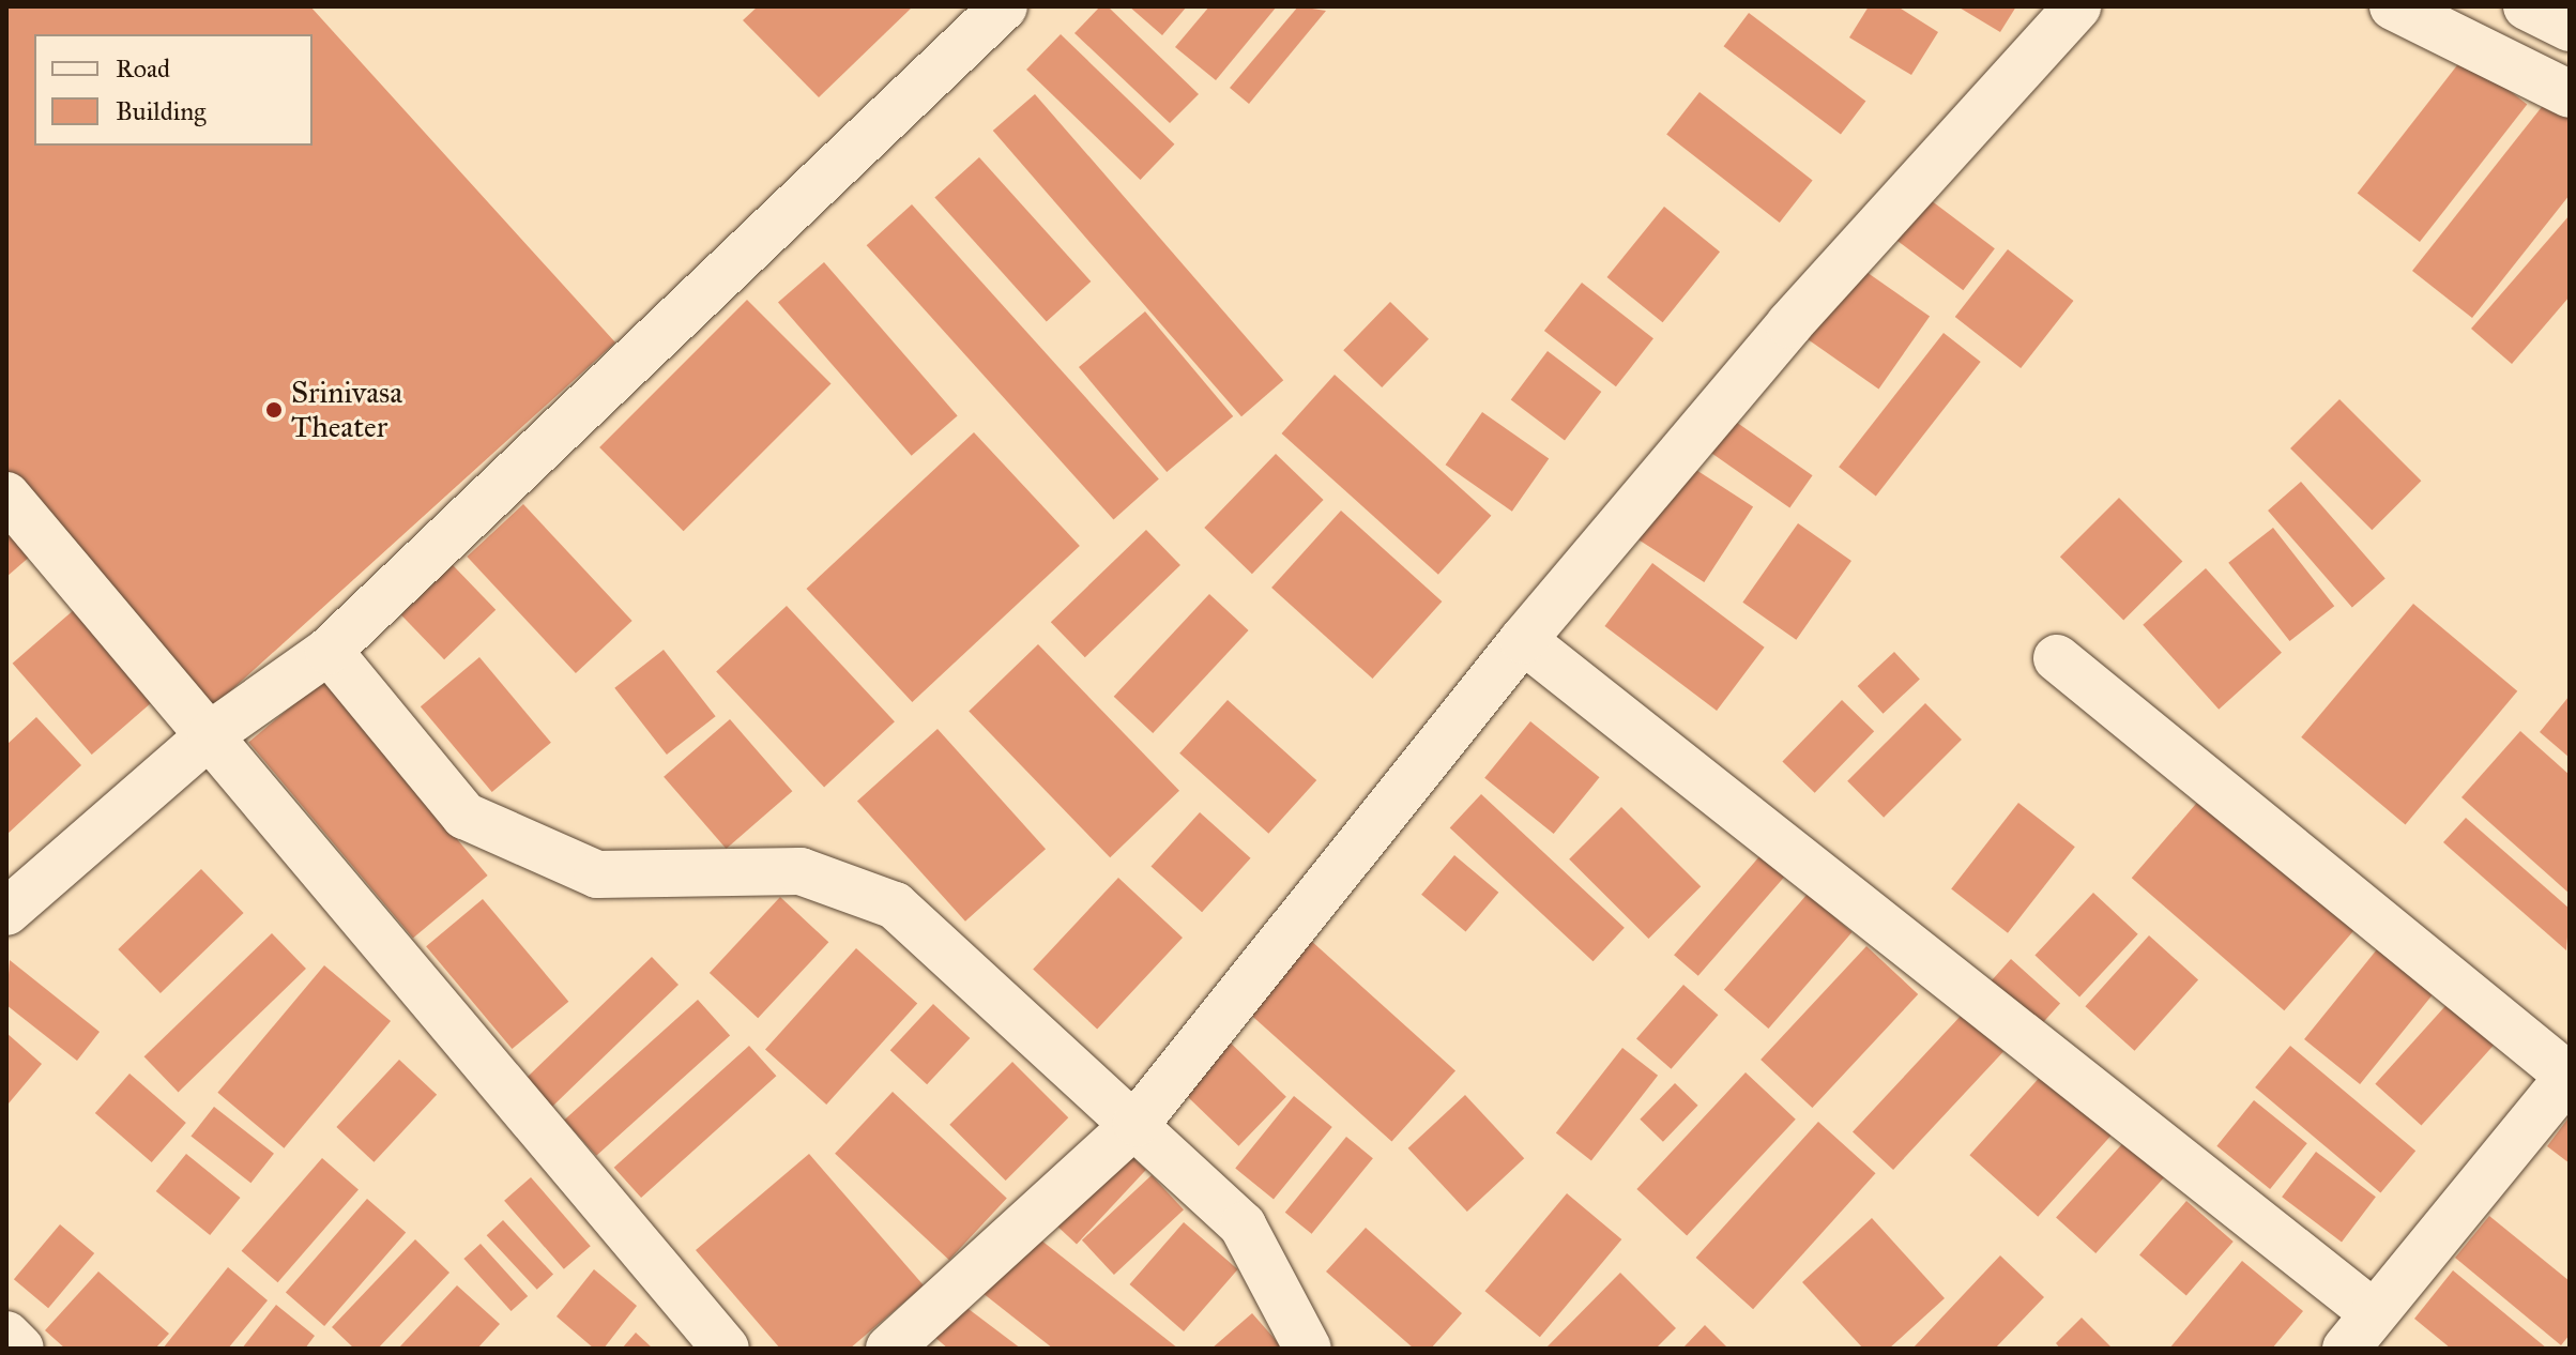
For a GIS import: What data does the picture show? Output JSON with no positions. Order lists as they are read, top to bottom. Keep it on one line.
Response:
{"places":["Srinivasa Theater"],"legend":["Road","Building"]}
